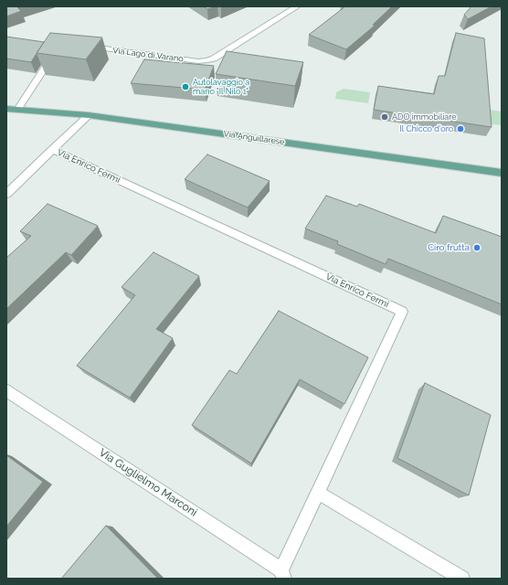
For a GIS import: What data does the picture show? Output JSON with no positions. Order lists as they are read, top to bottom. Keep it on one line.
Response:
{"streets":{"main road":["Via Anguillarese"],"street":["Via Lago di Varano","Via Enrico Fermi","Via Guglielmo Marconi"]},"crossings":[["Via Enrico Fermi","Via Guglielmo Marconi"]],"places":["Autolavaggio a mano \"Il Nilo 1\"","ADO immobiliare","Il Chicco d'oro","Ciro frutta"]}
